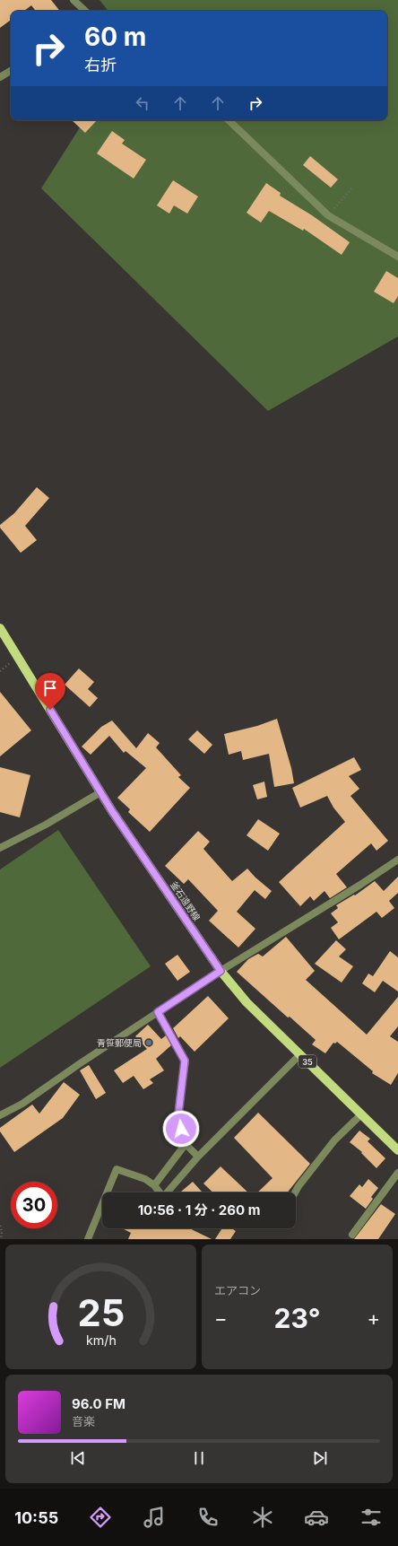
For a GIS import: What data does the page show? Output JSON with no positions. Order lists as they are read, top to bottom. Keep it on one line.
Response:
{"streets":{"main road":["釜石遠野線","35"]},"places":["青笹郵便局"],"page":{"turn":["60 m","右折"],"limit":"30","trip":"10:56 · 1 分 · 260 m","tile":"エアコン","heat":["−","23°","+"],"song":["96.0 FM","音楽"],"tabs":"10:55","gauge":["25","km/h"]}}
